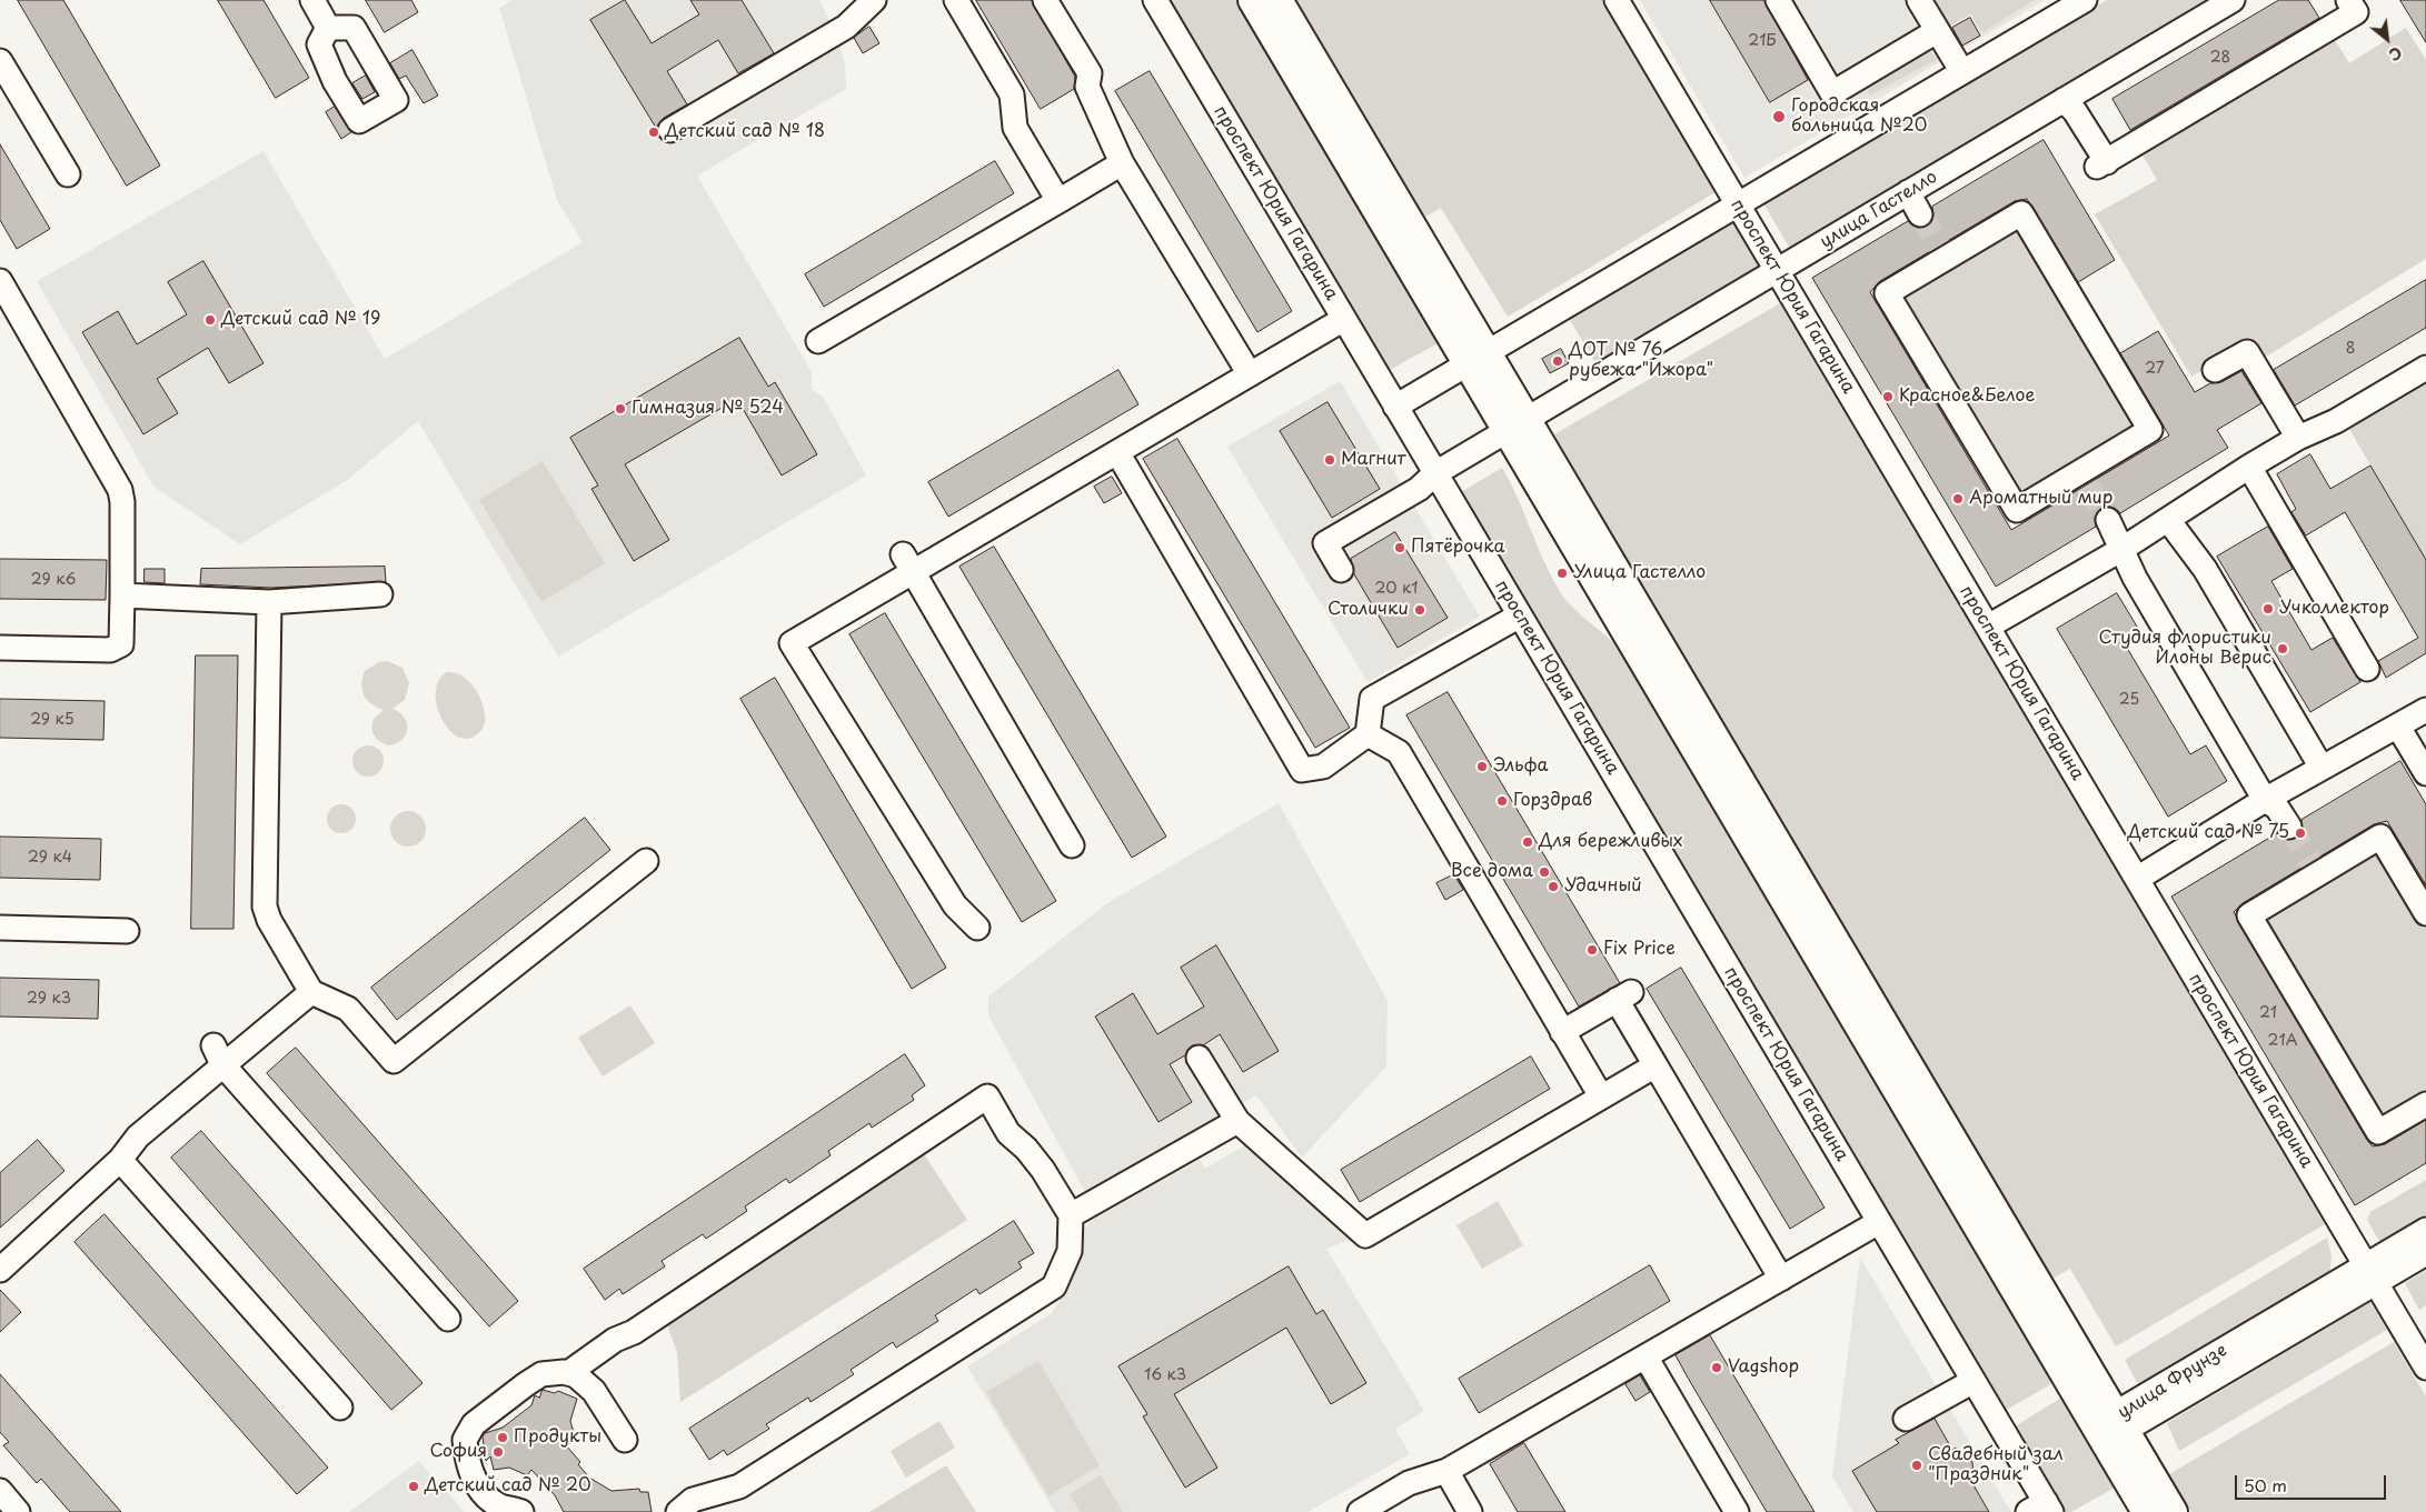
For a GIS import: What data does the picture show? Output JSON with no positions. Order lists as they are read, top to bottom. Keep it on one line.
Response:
{"streets":{"street":["проспект Юрия Гагарина","улица Гастелло","улица Фрунзе"]},"crossings":[["проспект Юрия Гагарина","улица Гастелло"],["проспект Юрия Гагарина","улица Фрунзе"]],"places":["Городская больница №20","Детский сад № 18","Детский сад № 19","ДОТ № 76 рубежа \"Ижора\"","Красное&Белое","Гимназия № 524","Магнит","Ароматный мир","Пятёрочка","Улица Гастелло","Учколлектор","Столички","Студия флористики Илоны Верис","Эльфа","Горздрав","Детский сад № 75","Для бережливых","Все дома","Удачный","Fix Price","Vagshop","Продукты","София","Свадебный зал \"Праздник\"","Детский сад № 20"],"house_numbers":["21Б","28","8","27","29 к6","20 к1","25","29 к5","29 к4","29 к3","21","21А","16 к3"],"scale_bar":"50 m","north":"bottom right"}
